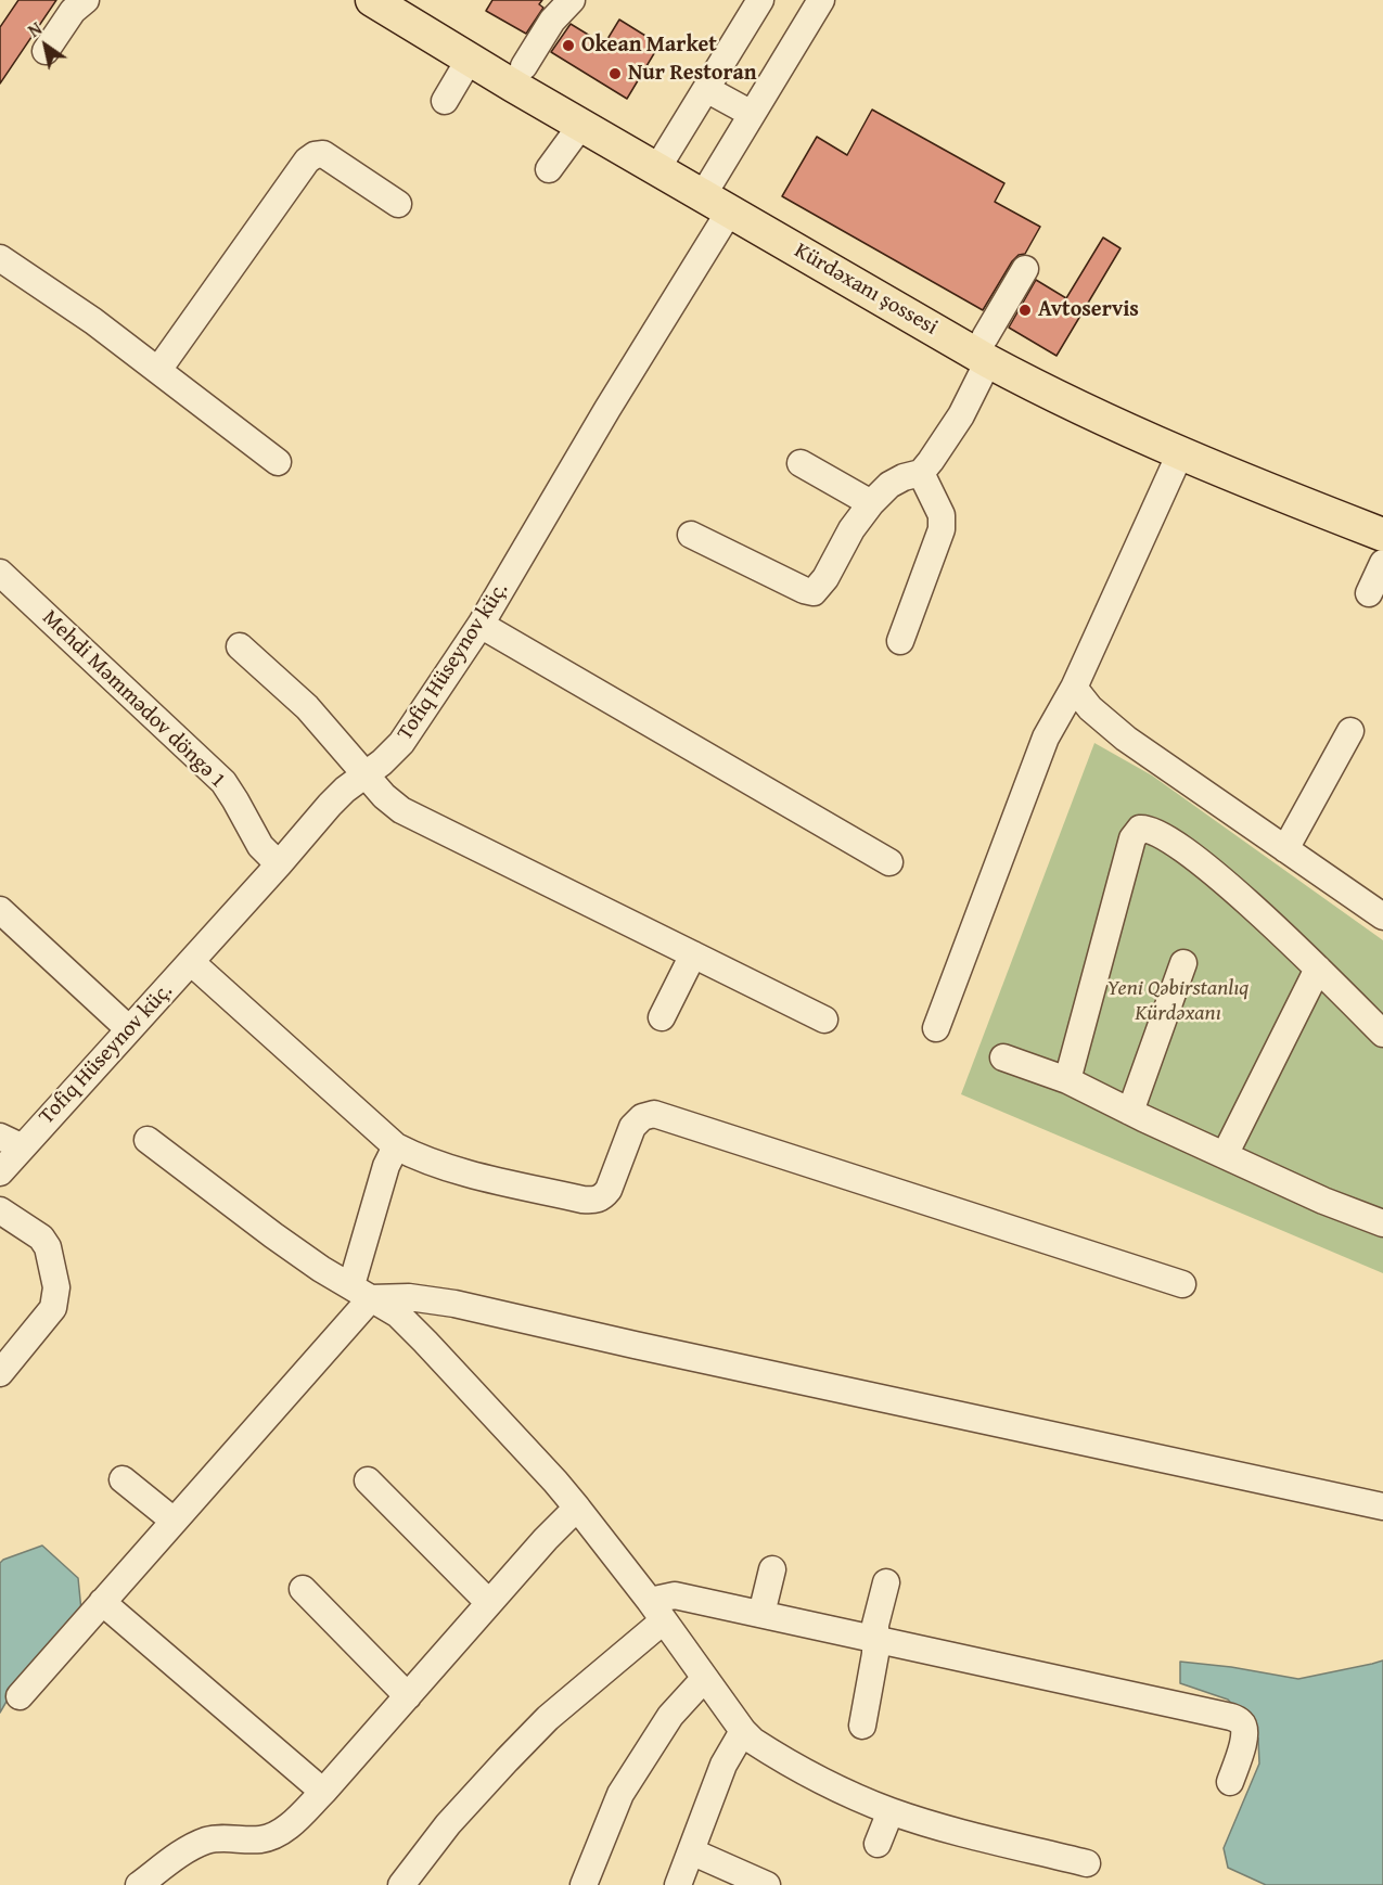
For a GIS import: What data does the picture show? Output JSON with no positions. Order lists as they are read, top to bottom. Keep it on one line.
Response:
{"streets":{"main road":["Kürdəxanı şossesi"],"street":["Tofiq Hüseynov küç.","Mehdi Məmmədov döngə 1"]},"crossings":[["Kürdəxanı şossesi","Tofiq Hüseynov küç."],["Tofiq Hüseynov küç.","Mehdi Məmmədov döngə 1"]],"parks":["Yeni Qəbirstanlıq Kürdəxanı"],"places":["Okean Market","Nur Restoran","Avtoservis"],"north":"top left"}
